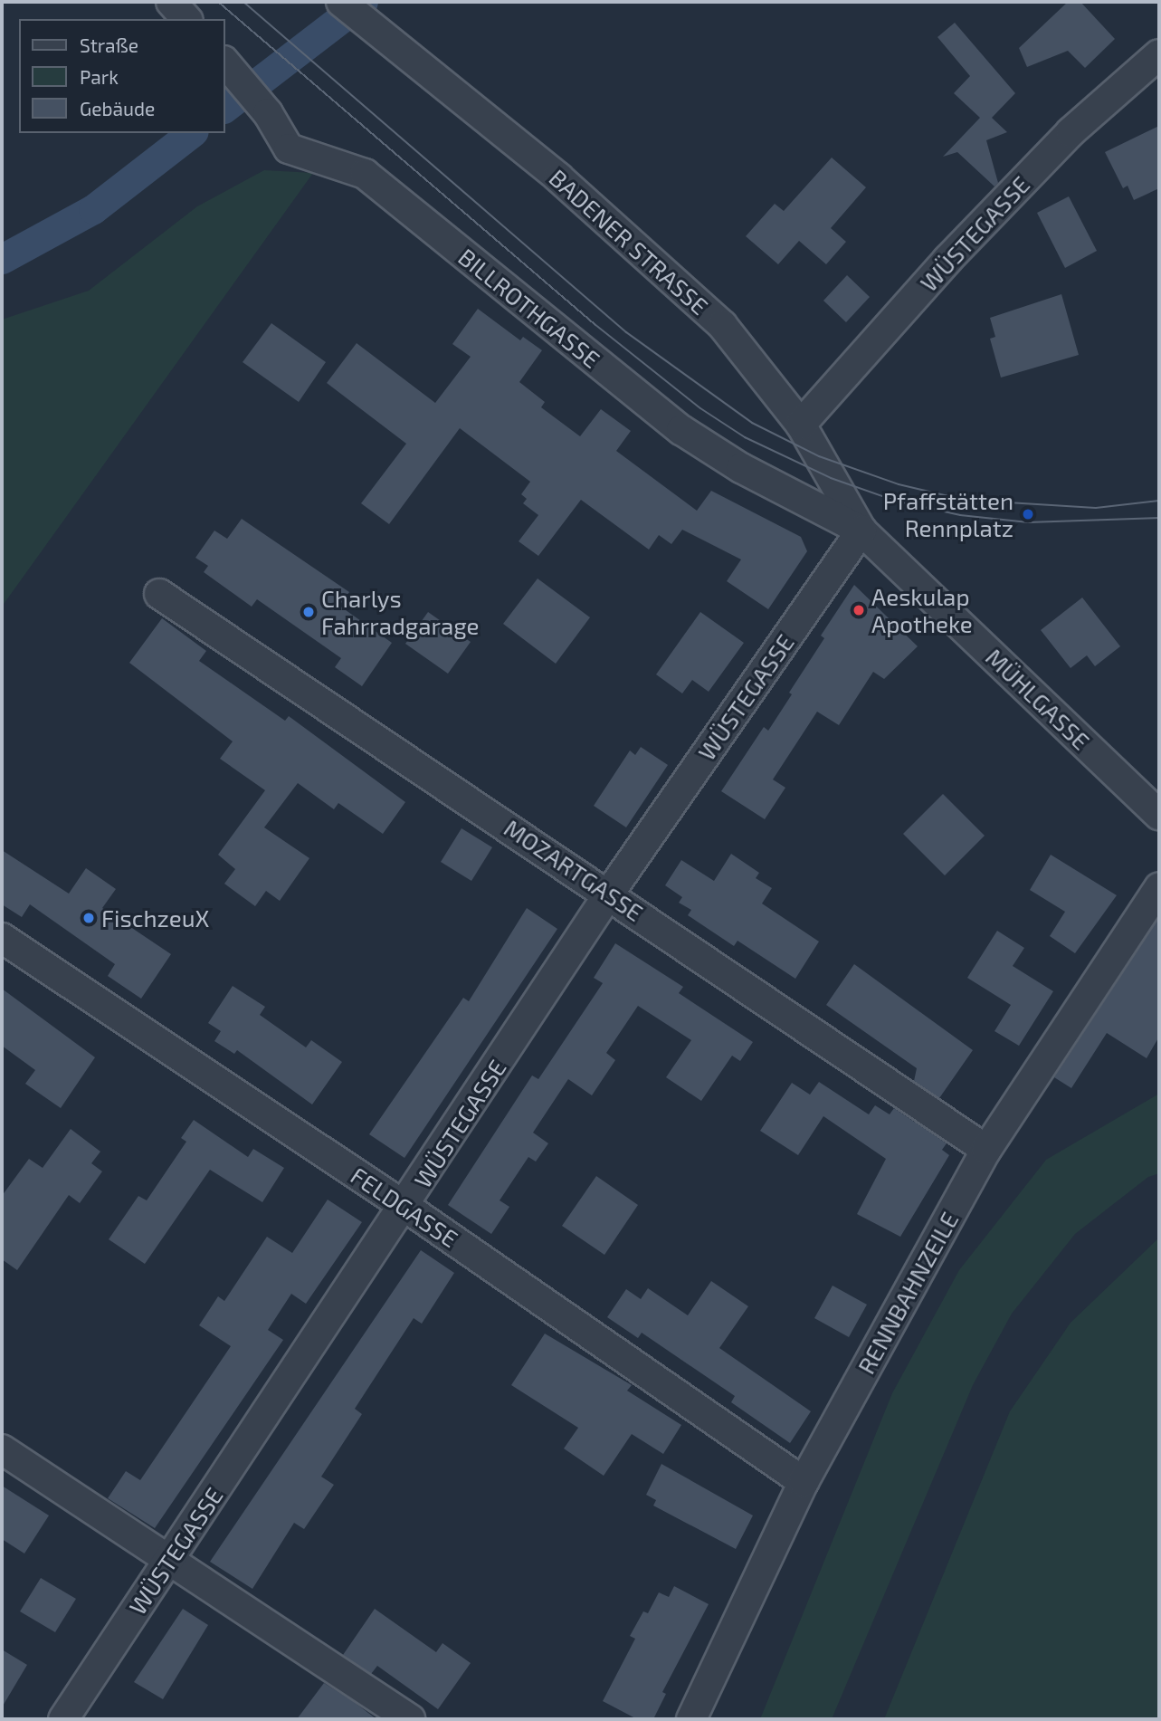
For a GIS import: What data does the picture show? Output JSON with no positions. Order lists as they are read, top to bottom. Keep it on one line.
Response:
{"streets":{"street":["WÜSTEGASSE","BADENER STRASSE","BILLROTHGASSE","MÜHLGASSE","MOZARTGASSE","FELDGASSE","RENNBAHNZEILE"]},"crossings":[["WÜSTEGASSE","BADENER STRASSE"],["WÜSTEGASSE","BILLROTHGASSE"],["WÜSTEGASSE","MÜHLGASSE"],["WÜSTEGASSE","MOZARTGASSE"],["WÜSTEGASSE","FELDGASSE"],["BADENER STRASSE","BILLROTHGASSE"],["BADENER STRASSE","MÜHLGASSE"],["BILLROTHGASSE","MÜHLGASSE"],["MOZARTGASSE","RENNBAHNZEILE"],["FELDGASSE","RENNBAHNZEILE"]],"places":["Pfaffstätten Rennplatz","Aeskulap Apotheke","Charlys Fahrradgarage","FischzeuX"],"legend":["Straße","Park","Gebäude"]}
